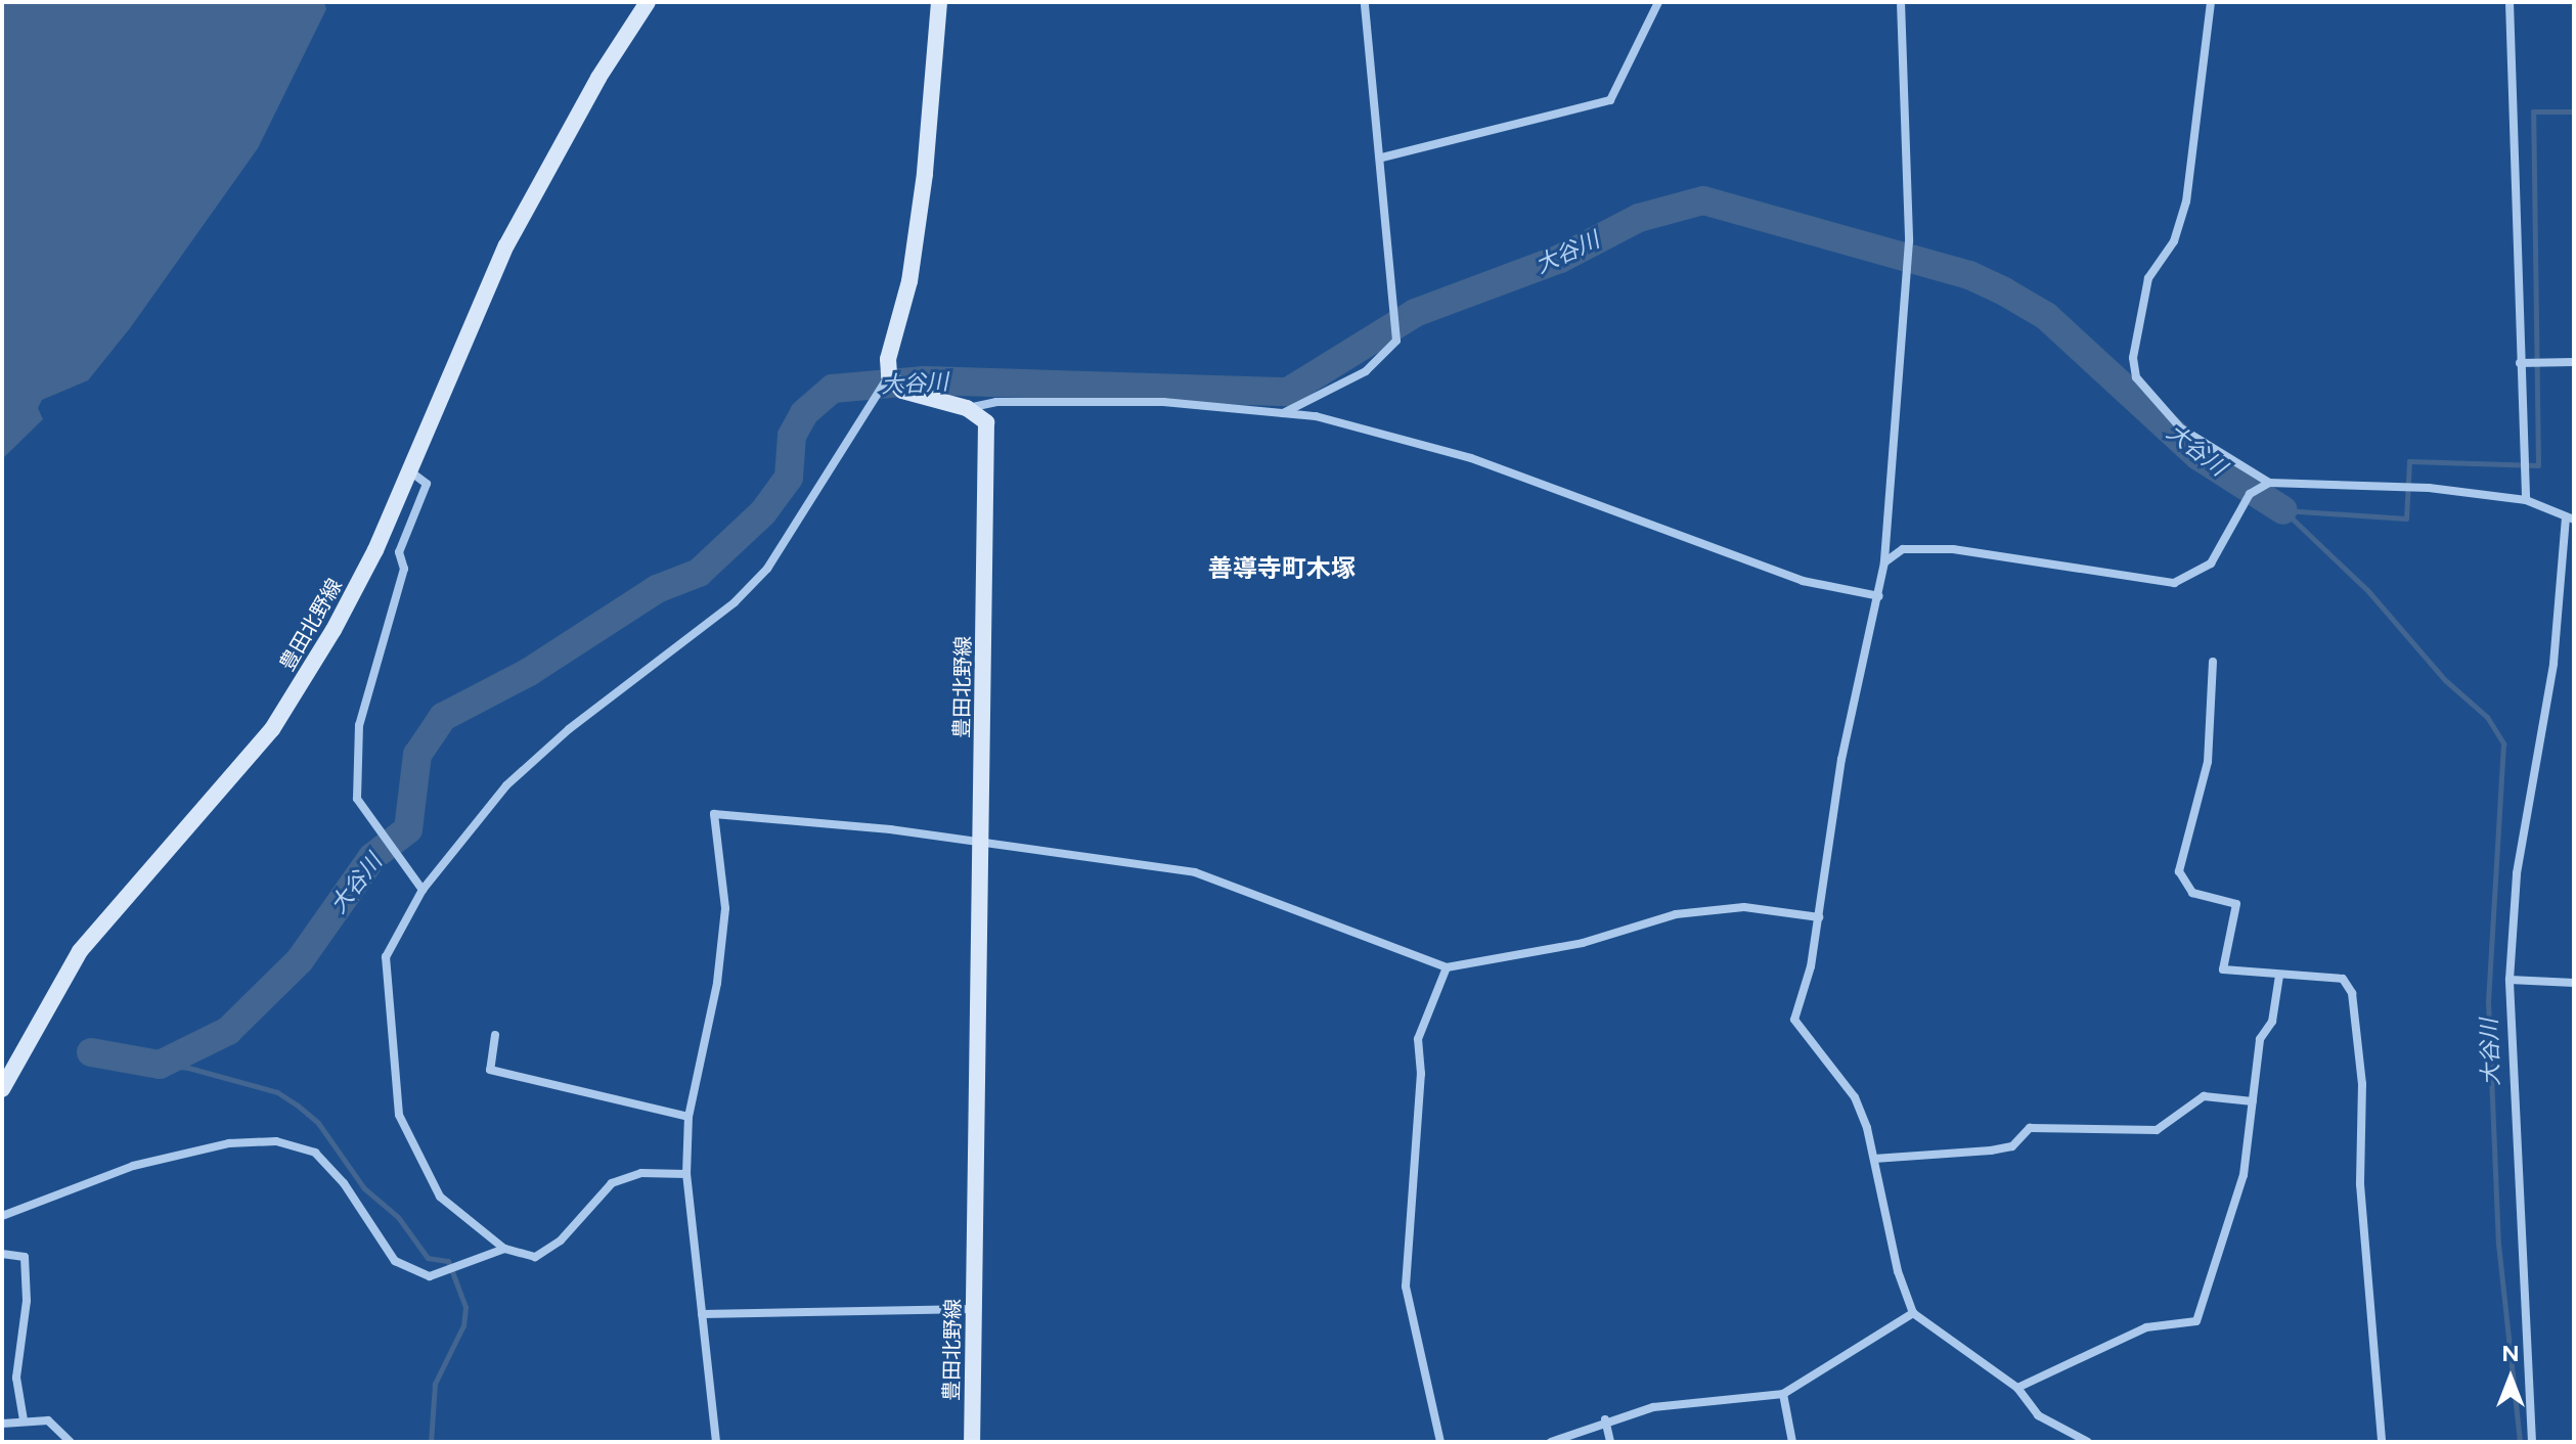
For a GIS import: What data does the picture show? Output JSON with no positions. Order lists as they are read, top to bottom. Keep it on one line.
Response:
{"streets":{"main road":["豊田北野線"]},"districts":["善導寺町木塚"],"water":["大谷川"],"north":"top"}
